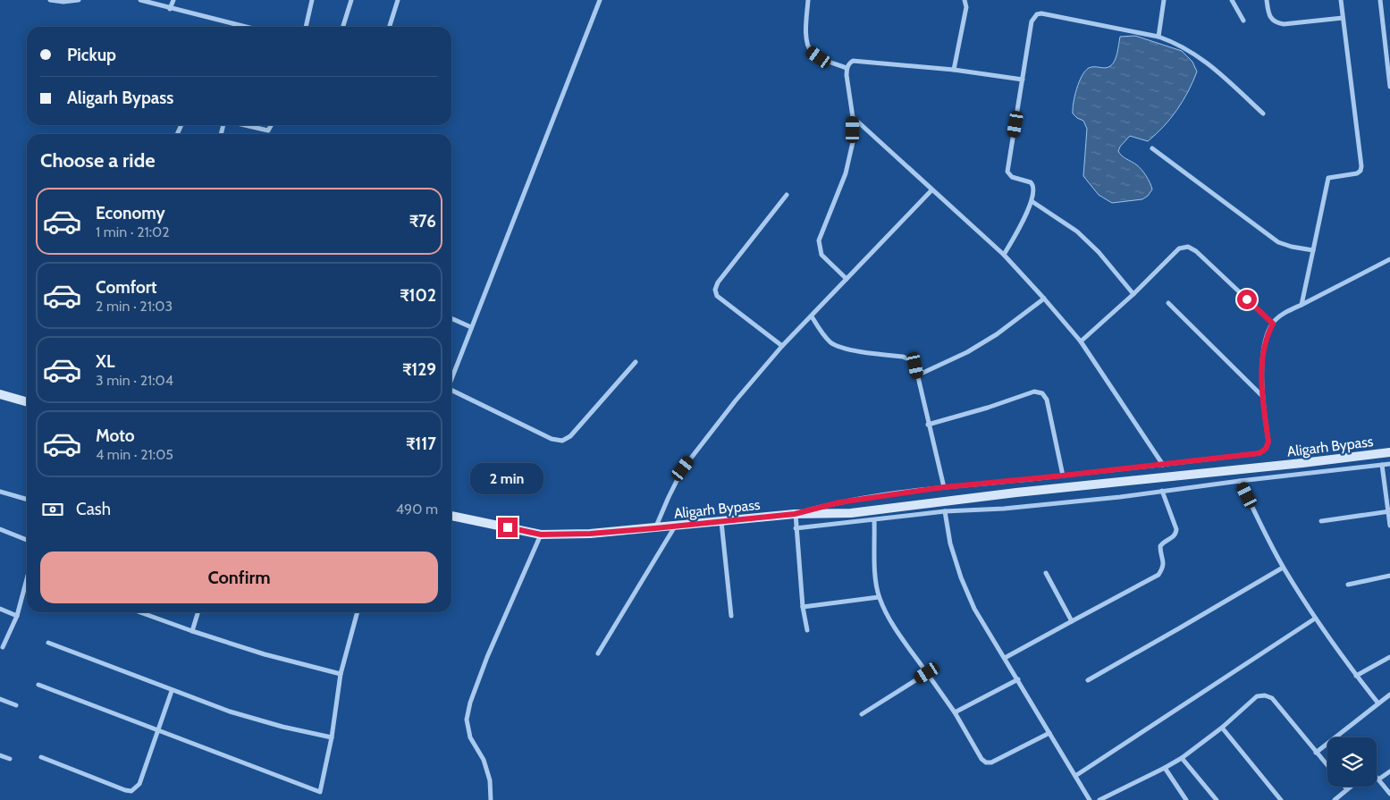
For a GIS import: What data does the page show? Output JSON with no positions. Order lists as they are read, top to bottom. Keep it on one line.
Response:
{"streets":{"main road":["Aligarh Bypass"]},"page":{"banner":["Pickup","Aligarh Bypass"],"heading":"Choose a ride","list":[{"name":"Economy","note":"1 min · 21:02","value":"₹76"},{"name":"Comfort","note":"2 min · 21:03","value":"₹102"},{"name":"XL","note":"3 min · 21:04","value":"₹129"},{"name":"Moto","note":"4 min · 21:05","value":"₹117"}],"bubble":"2 min","pay":["Cash","490 m"],"buttons":"Confirm"}}
